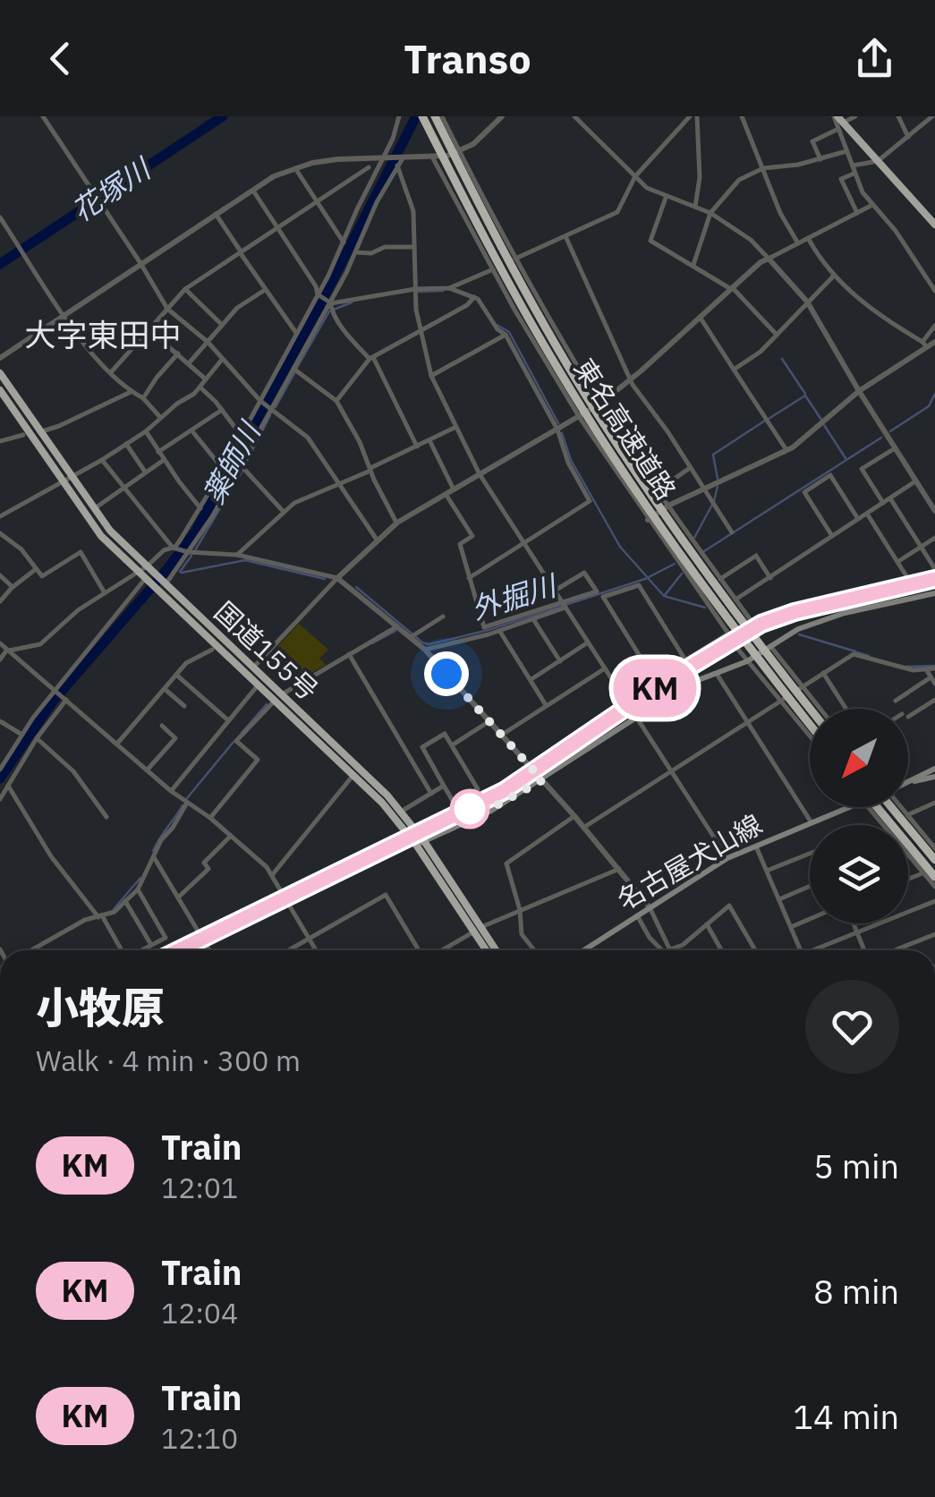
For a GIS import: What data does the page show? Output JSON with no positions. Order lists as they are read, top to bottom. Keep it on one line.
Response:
{"streets":{"highway":["東名高速道路","国道155号"],"main road":["名古屋犬山線"]},"districts":["大字東田中"],"water":["花塚川","薬師川","外掘川"],"north":"bottom left","page":{"header":"Transo","on_map":"KM","heading":["小牧原","Walk · 4 min · 300 m"],"list":[{"mark":"KM","name":"Train","note":"12:01","value":"5 min"},{"mark":"KM","name":"Train","note":"12:04","value":"8 min"},{"mark":"KM","name":"Train","note":"12:10","value":"14 min"}]}}
